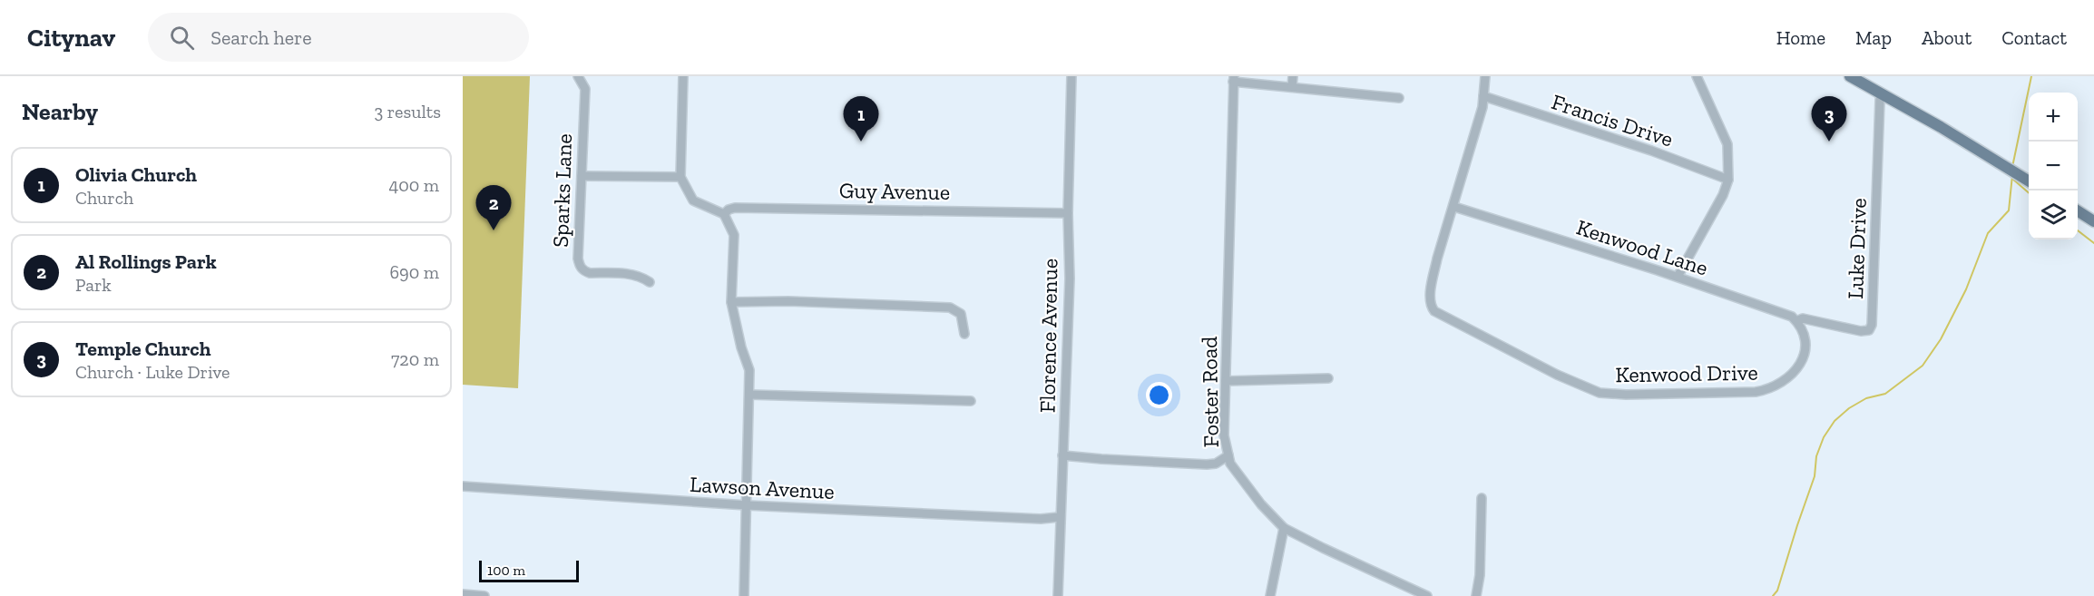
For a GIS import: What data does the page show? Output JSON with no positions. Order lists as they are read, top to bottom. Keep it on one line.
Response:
{"streets":{"street":["Francis Drive","Sparks Lane","Guy Avenue","Kenwood Lane","Luke Drive","Florence Avenue","Kenwood Drive","Foster Road","Lawson Avenue"]},"crossings":[["Guy Avenue","Florence Avenue"],["Kenwood Lane","Luke Drive"],["Kenwood Lane","Kenwood Drive"],["Luke Drive","Kenwood Drive"],["Florence Avenue","Lawson Avenue"]],"scale_bar":"100 m","page":{"header":"Citynav","search":"Search here","nav":["Home","Map","About","Contact"],"heading":["Nearby","3 results"],"map_buttons":["+","−"],"pins":["1","3","2"],"list":[{"mark":"1","name":"Olivia Church","note":"Church","value":"400 m"},{"mark":"2","name":"Al Rollings Park","note":"Park","value":"690 m"},{"mark":"3","name":"Temple Church","note":"Church · Luke Drive","value":"720 m"}],"scale":"100 m"}}
